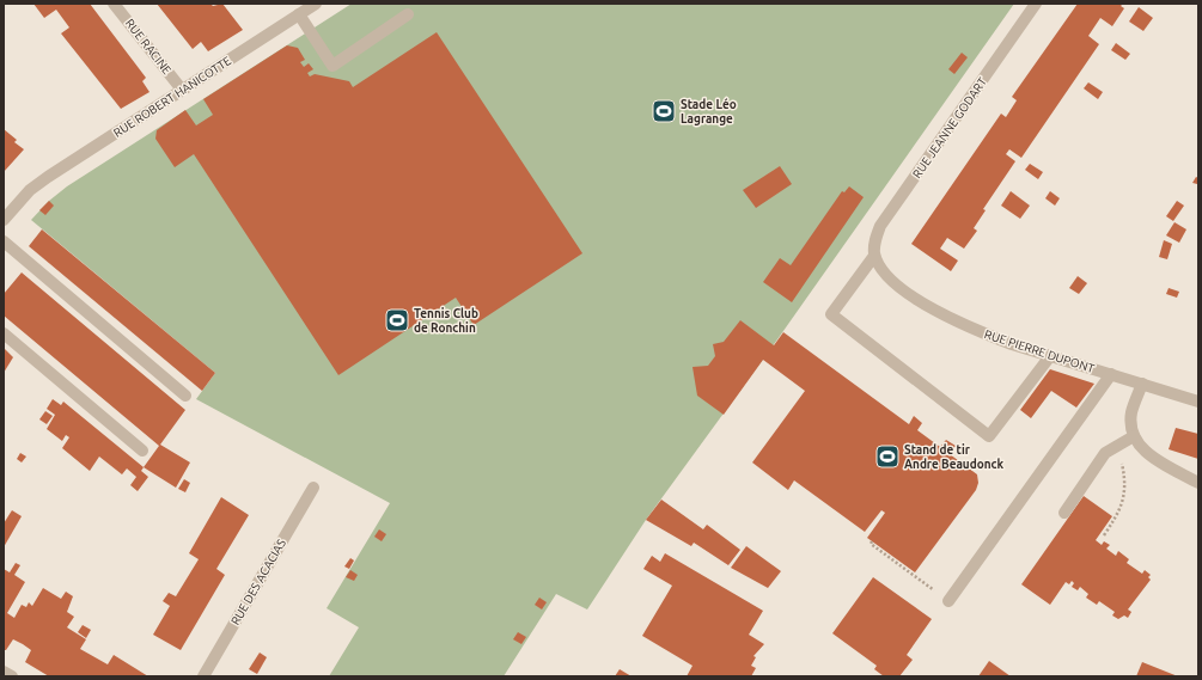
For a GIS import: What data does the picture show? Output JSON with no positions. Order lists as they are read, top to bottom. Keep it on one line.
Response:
{"streets":{"street":["RUE RACINE","RUE ROBERT HANICOTTE","RUE JEANNE GODART","RUE PIERRE DUPONT","RUE DES ACACIAS"]},"crossings":[["RUE RACINE","RUE ROBERT HANICOTTE"],["RUE JEANNE GODART","RUE PIERRE DUPONT"]],"places":{"sports":["Stade Léo Lagrange","Tennis Club de Ronchin","Stand de tir Andre Beaudonck"]}}
